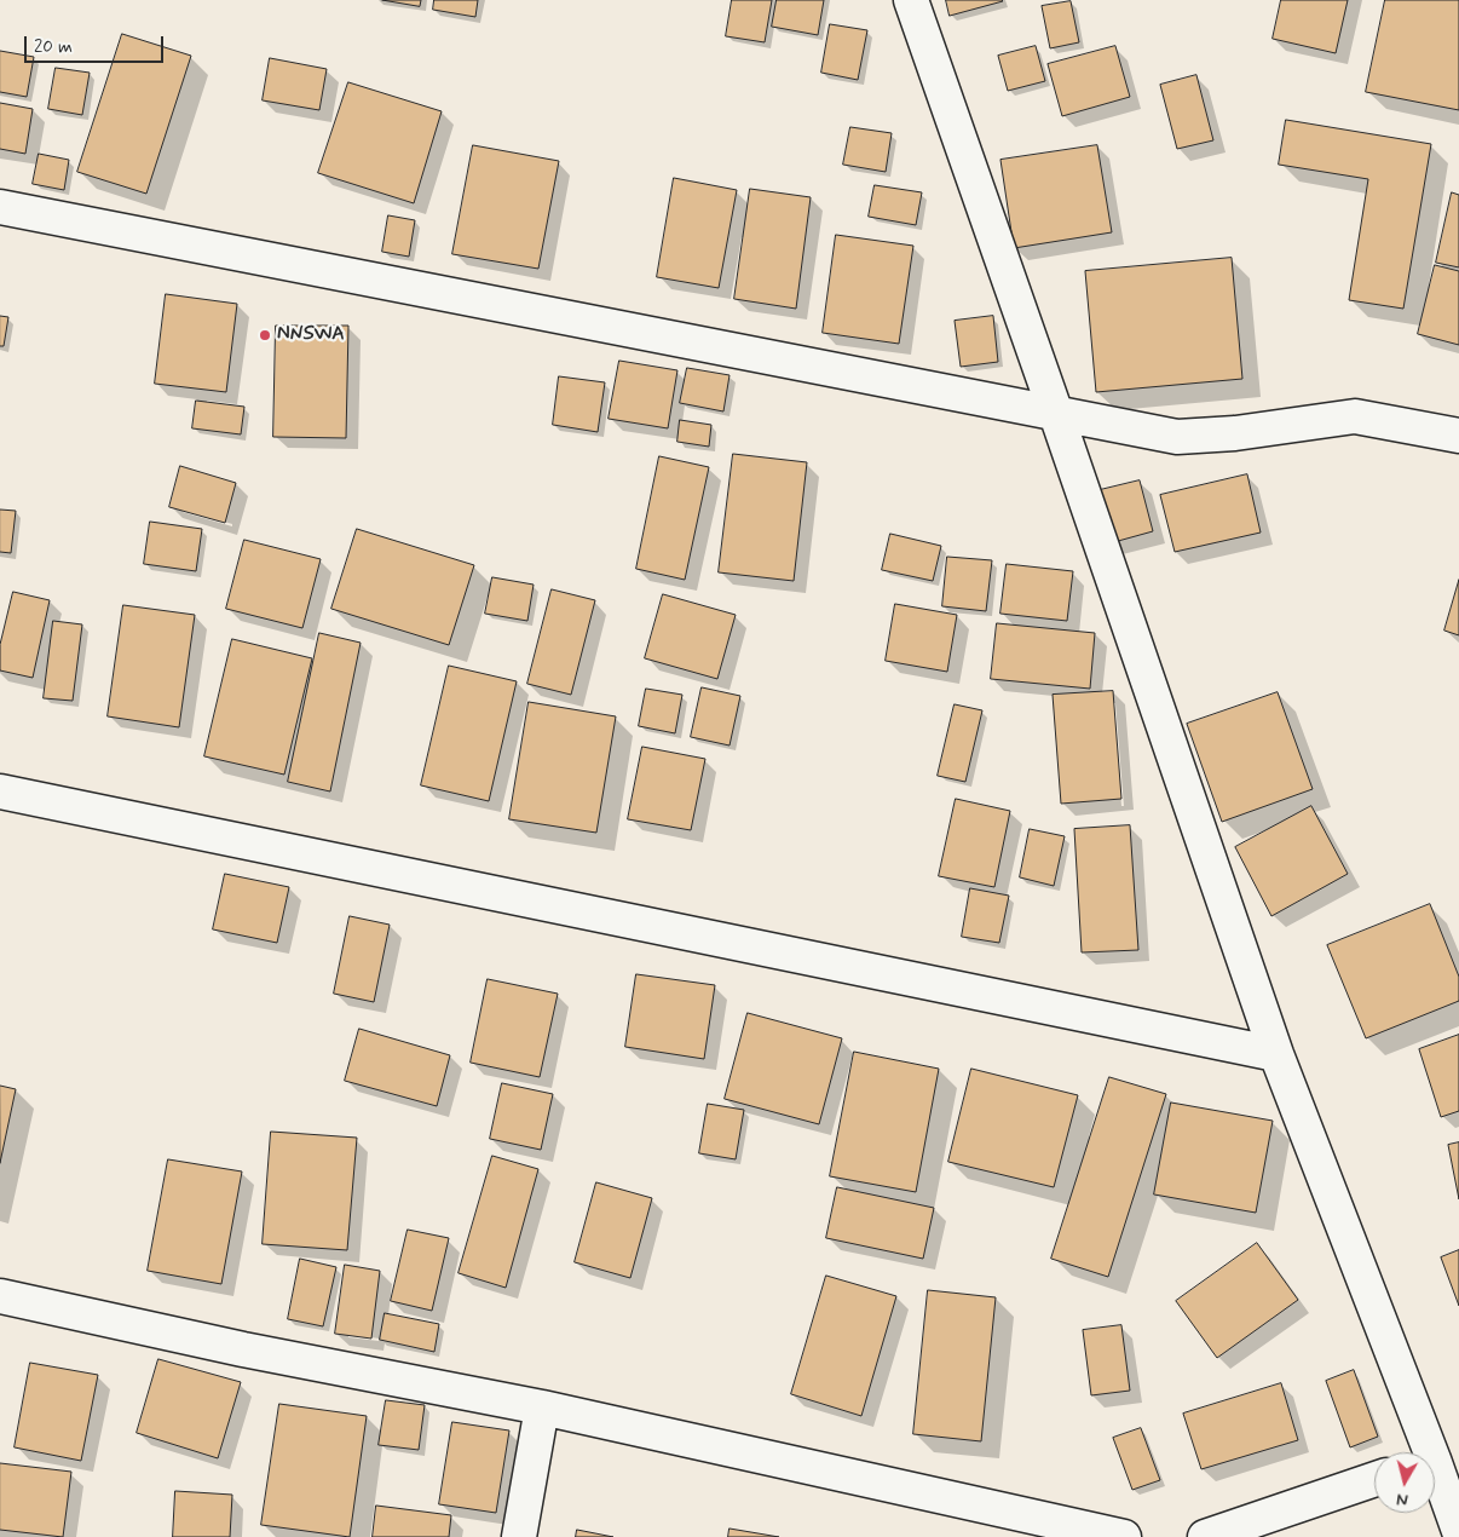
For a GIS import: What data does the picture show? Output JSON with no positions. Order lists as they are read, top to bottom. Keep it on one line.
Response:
{"places":["NNSWA"],"scale_bar":"20 m","north":"bottom"}
